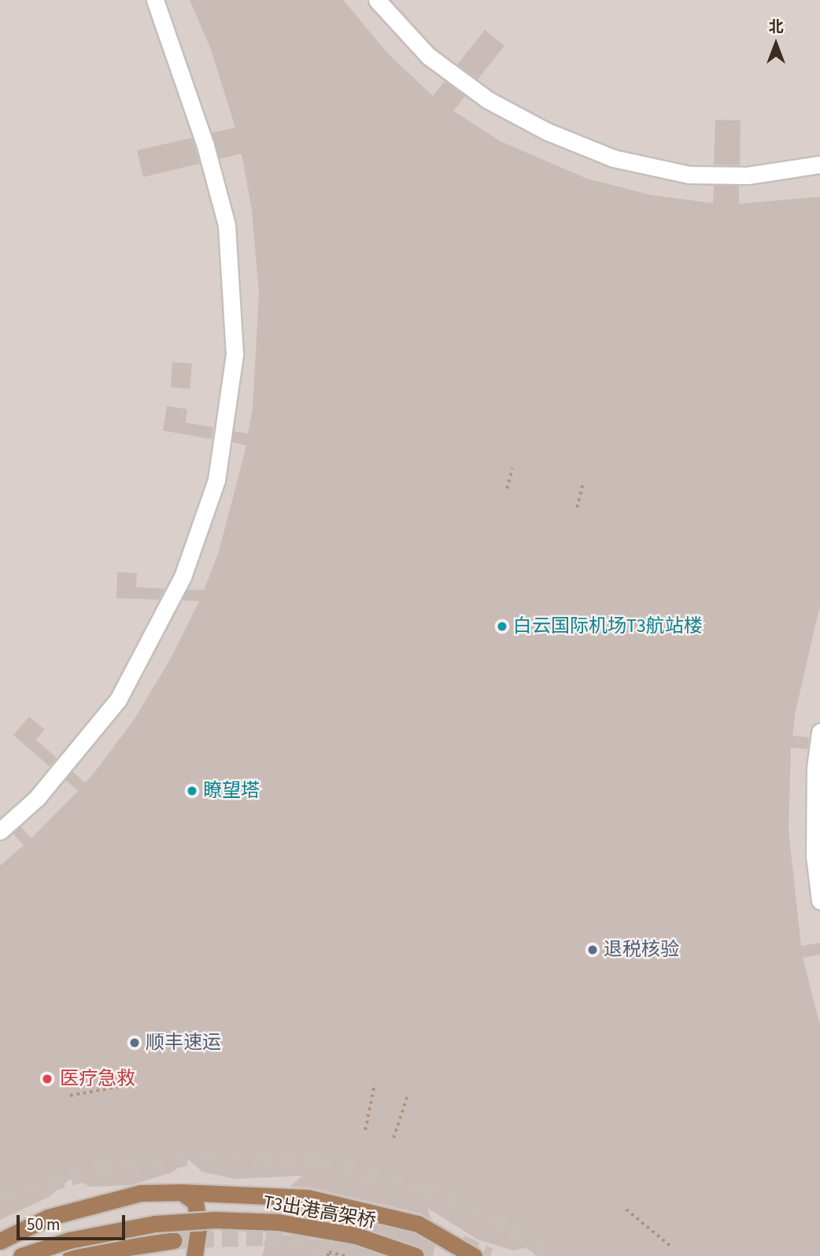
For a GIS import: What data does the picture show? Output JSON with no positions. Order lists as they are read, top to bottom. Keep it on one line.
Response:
{"streets":{"main road":["T3出港高架桥"]},"places":["白云国际机场T3航站楼","瞭望塔","退税核验","顺丰速运","医疗急救"],"scale_bar":"50 m","north":"top"}
